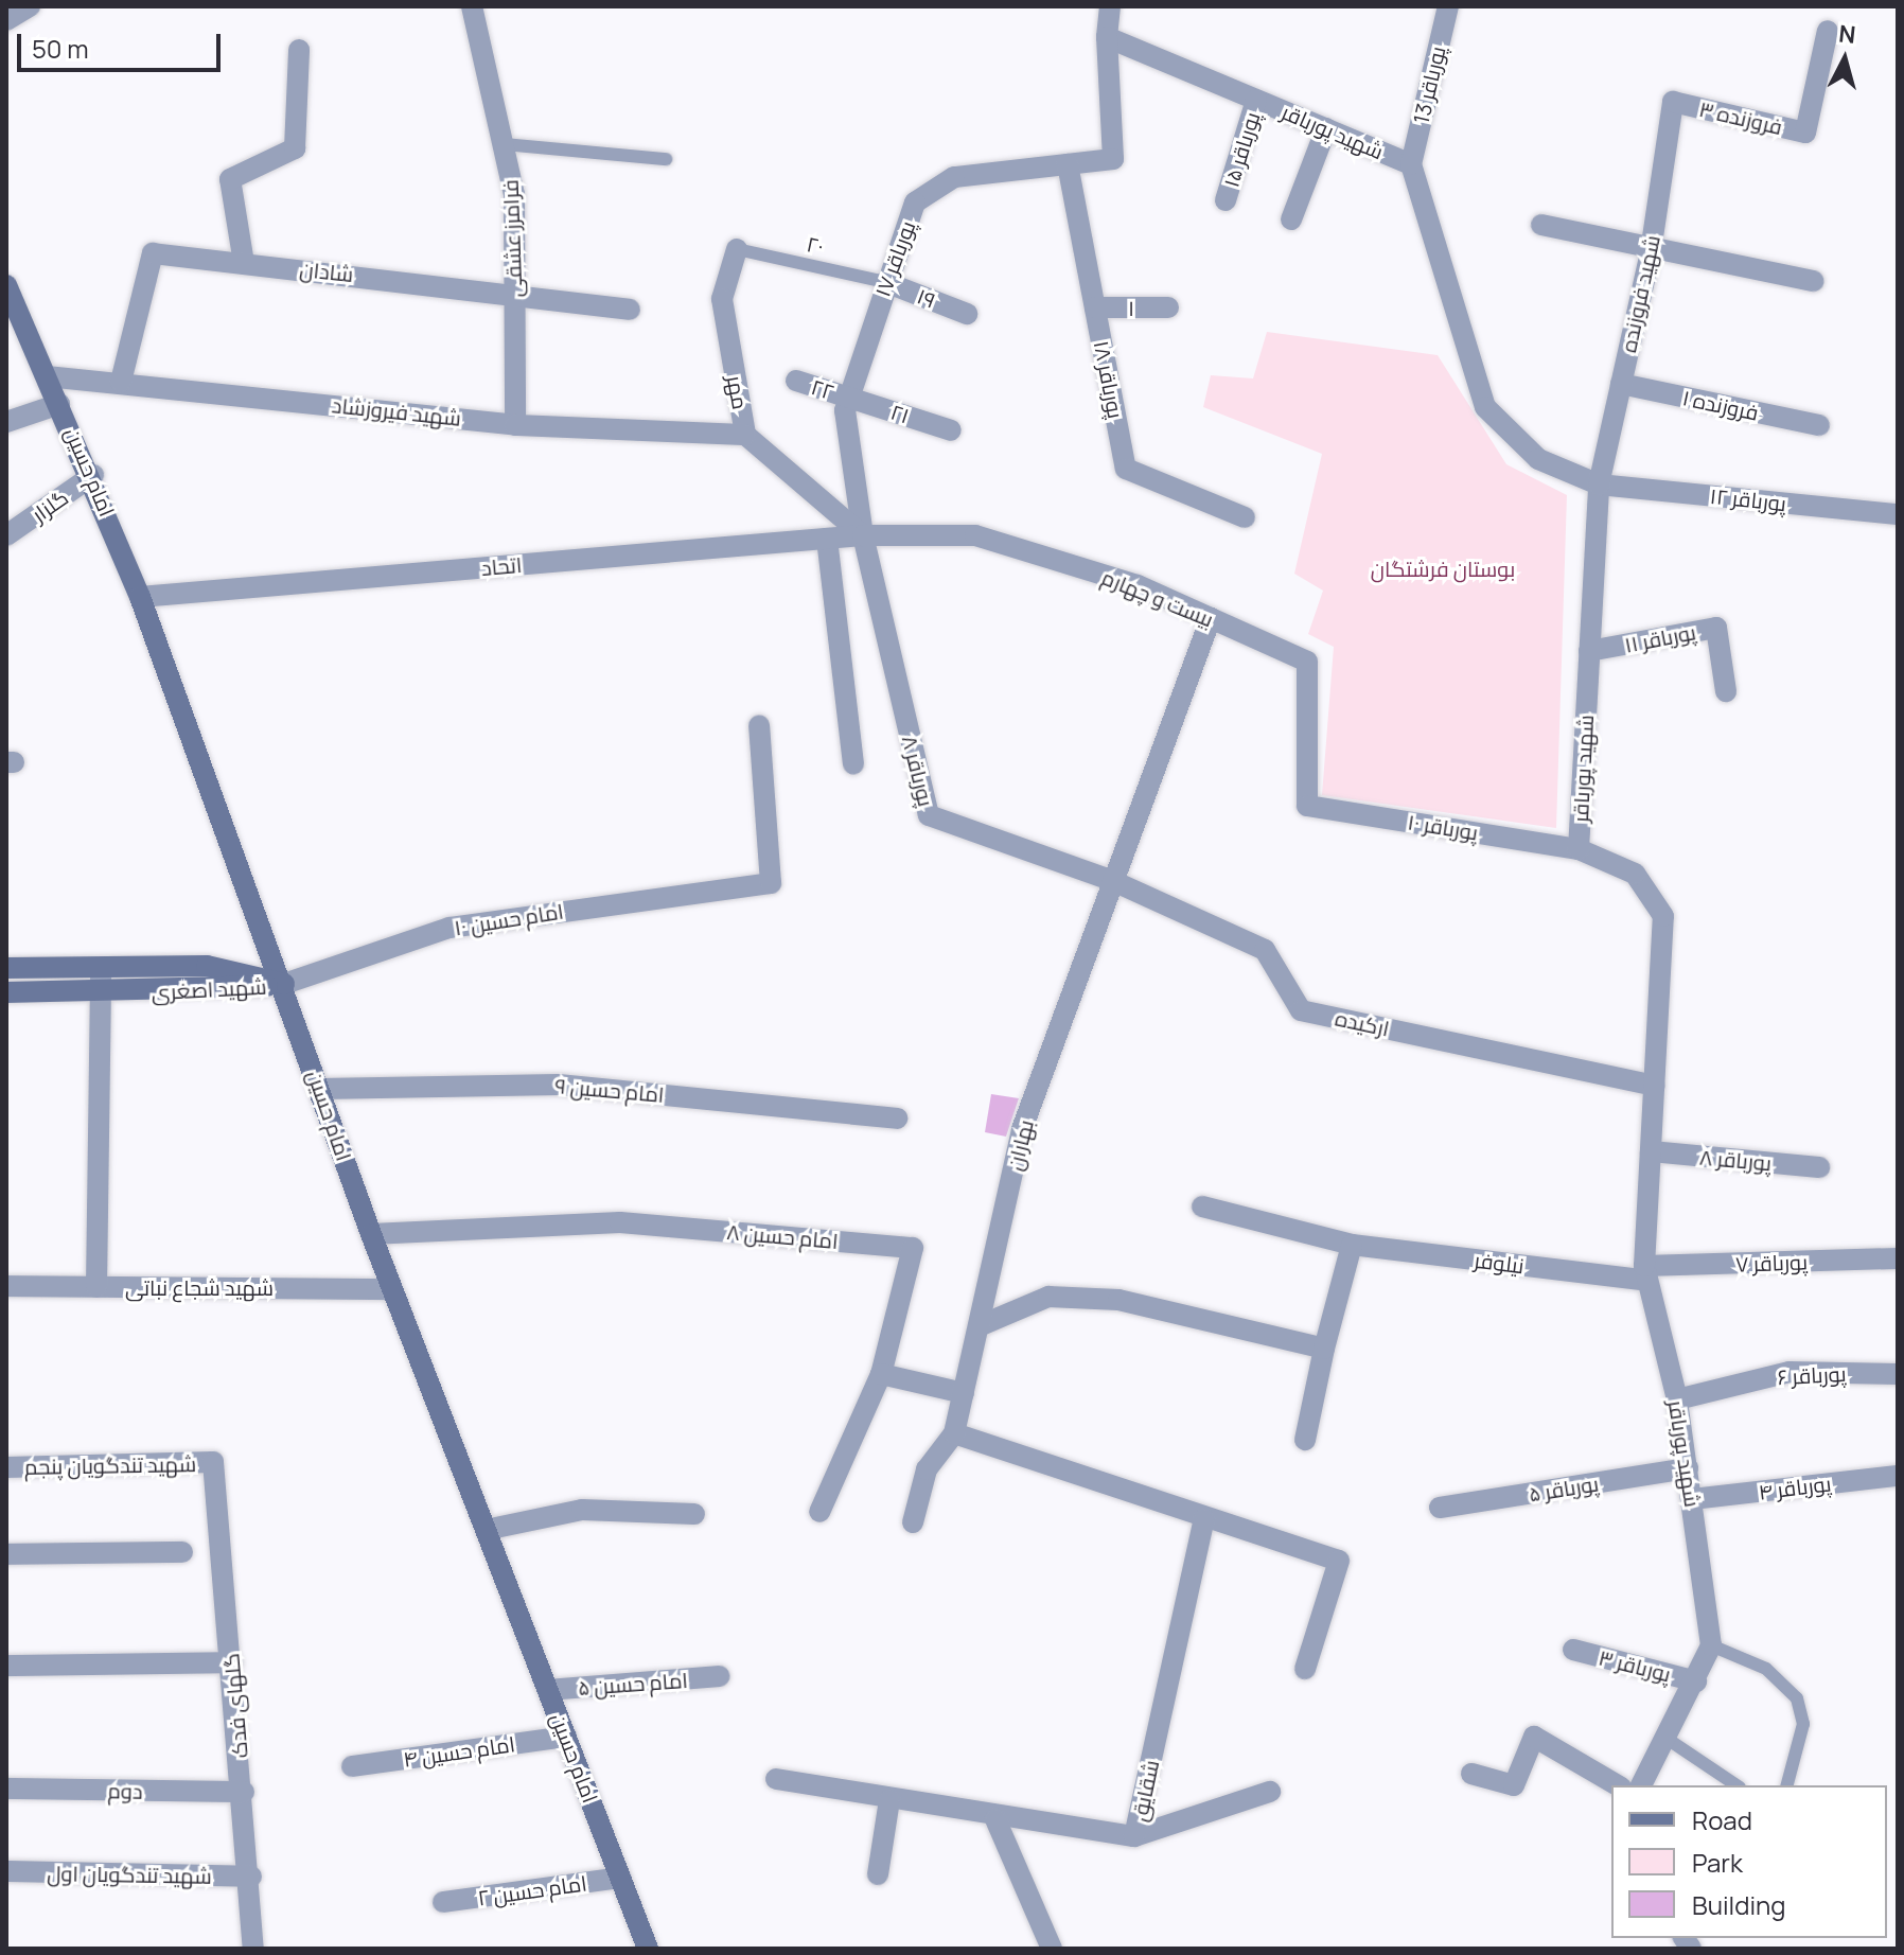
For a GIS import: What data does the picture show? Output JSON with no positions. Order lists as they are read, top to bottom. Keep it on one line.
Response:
{"streets":{"street":["پورباقر 13","فروزنده ۳","شهید پورباقر","پورباقر ۱۵","فرامرز عشقی","پورباقر ۱۷","شادان","شهید فروزنده","۱۹","۱","پورباقر ۱۸","۲۲","مهر","فروزنده ۱","شهید فیروزشاد","۲۱","امام حسین","پورباقر ۱۲","گلزار","اتحاد","بیست و چهارم","پورباقر ۱۱","پورباقر ۸","پورباقر ۱۰","امام حسین ۱۰","شهید اصغری","ارکیده","امام حسین ۹","بهاران","امام حسین ۸","نیلوفر","پورباقر ۷","شهید شجاع نباتی","پورباقر ۶","شهید تندگویان پنجم","پورباقر ۴","پورباقر ۵","پورباقر ۳","امام حسین ۵","گلهای فدک","امام حسین ۴","دوم","شقایق","شهید تندگویان اول","امام حسین ۲"],"lane":["۲۰"]},"crossings":[["پورباقر 13","شهید پورباقر"],["فروزنده ۳","شهید فروزنده"],["شهید پورباقر","پورباقر ۱۵"],["شهید پورباقر","پورباقر ۱۷"],["شهید پورباقر","شهید فروزنده"],["شهید پورباقر","پورباقر ۱۲"],["شهید پورباقر","پورباقر ۱۱"],["شهید پورباقر","پورباقر ۸"],["شهید پورباقر","پورباقر ۱۰"],["شهید پورباقر","ارکیده"],["شهید پورباقر","نیلوفر"],["شهید پورباقر","پورباقر ۷"],["شهید پورباقر","پورباقر ۶"],["شهید پورباقر","پورباقر ۴"],["شهید پورباقر","پورباقر ۵"],["شهید پورباقر","پورباقر ۳"],["فرامرز عشقی","شادان"],["فرامرز عشقی","شهید فیروزشاد"],["۲۰","پورباقر ۱۷"],["۲۰","۱۹"],["۲۰","مهر"],["پورباقر ۱۷","۱۹"],["پورباقر ۱۷","پورباقر ۱۸"],["پورباقر ۱۷","۲۲"],["پورباقر ۱۷","مهر"],["پورباقر ۱۷","۲۱"],["پورباقر ۱۷","اتحاد"],["پورباقر ۱۷","بیست و چهارم"],["پورباقر ۱۷","پورباقر ۸"],["شادان","شهید فیروزشاد"],["شهید فروزنده","فروزنده ۱"],["شهید فروزنده","پورباقر ۱۲"],["۱","پورباقر ۱۸"],["۲۲","۲۱"],["مهر","شهید فیروزشاد"],["مهر","اتحاد"],["مهر","بیست و چهارم"],["مهر","پورباقر ۸"],["شهید فیروزشاد","امام حسین"],["امام حسین","گلزار"],["امام حسین","اتحاد"],["امام حسین","امام حسین ۱۰"],["امام حسین","شهید اصغری"],["امام حسین","امام حسین ۹"],["امام حسین","امام حسین ۸"],["امام حسین","شهید شجاع نباتی"],["امام حسین","امام حسین ۵"],["امام حسین","امام حسین ۴"],["امام حسین","امام حسین ۲"],["اتحاد","بیست و چهارم"],["اتحاد","پورباقر ۸"],["بیست و چهارم","پورباقر ۸"],["بیست و چهارم","پورباقر ۱۰"],["بیست و چهارم","بهاران"],["پورباقر ۸","ارکیده"],["پورباقر ۸","بهاران"],["امام حسین ۱۰","شهید اصغری"],["ارکیده","بهاران"],["نیلوفر","پورباقر ۷"],["شهید تندگویان پنجم","گلهای فدک"],["گلهای فدک","دوم"],["گلهای فدک","شهید تندگویان اول"]],"parks":["بوستان فرشتگان"],"legend":["Road","Park","Building"],"scale_bar":"50 m","north":"top"}
